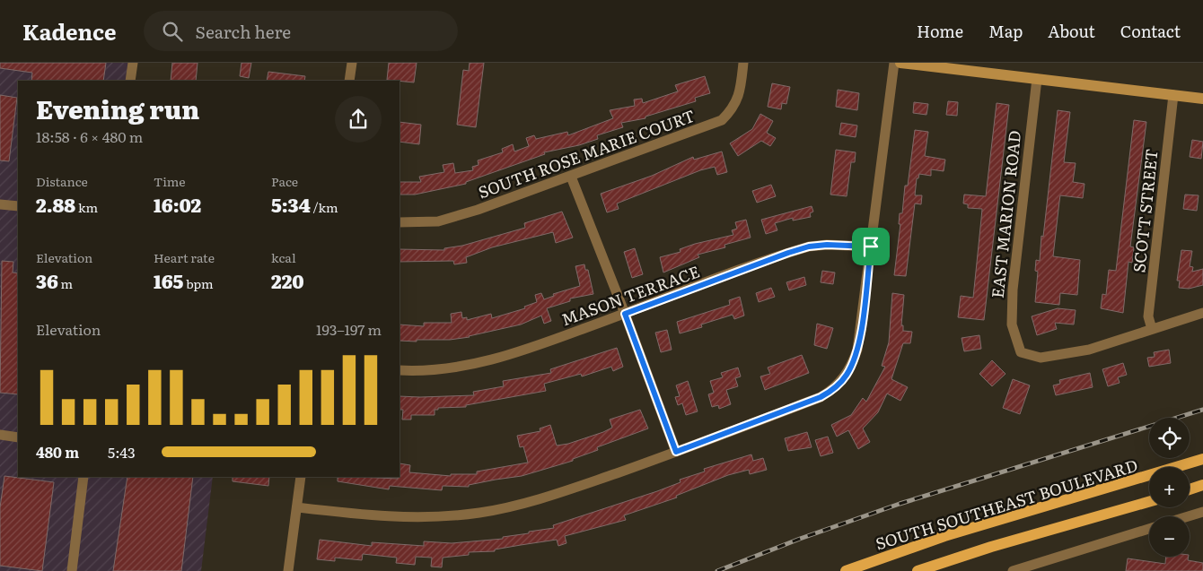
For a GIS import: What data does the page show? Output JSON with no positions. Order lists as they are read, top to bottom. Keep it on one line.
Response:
{"streets":{"main road":["SOUTH SOUTHEAST BOULEVARD"],"street":["SOUTH ROSE MARIE COURT","SCOTT STREET","EAST MARION ROAD","MASON TERRACE"]},"crossings":[["SCOTT STREET","EAST MARION ROAD"]],"page":{"header":"Kadence","search":"Search here","nav":["Home","Map","About","Contact"],"heading":["Evening run","18:58 · 6 × 480 m"],"stats":[["Distance","2.88 km"],["Time","16:02"],["Pace","5:34 /km"],["Elevation","36 m"],["Heart rate","165 bpm"],["kcal","220"]],"chart":["Elevation","193–197 m"],"map_buttons":["+","−"],"list":[{"name":"480 m","note":"5:43"}]}}
